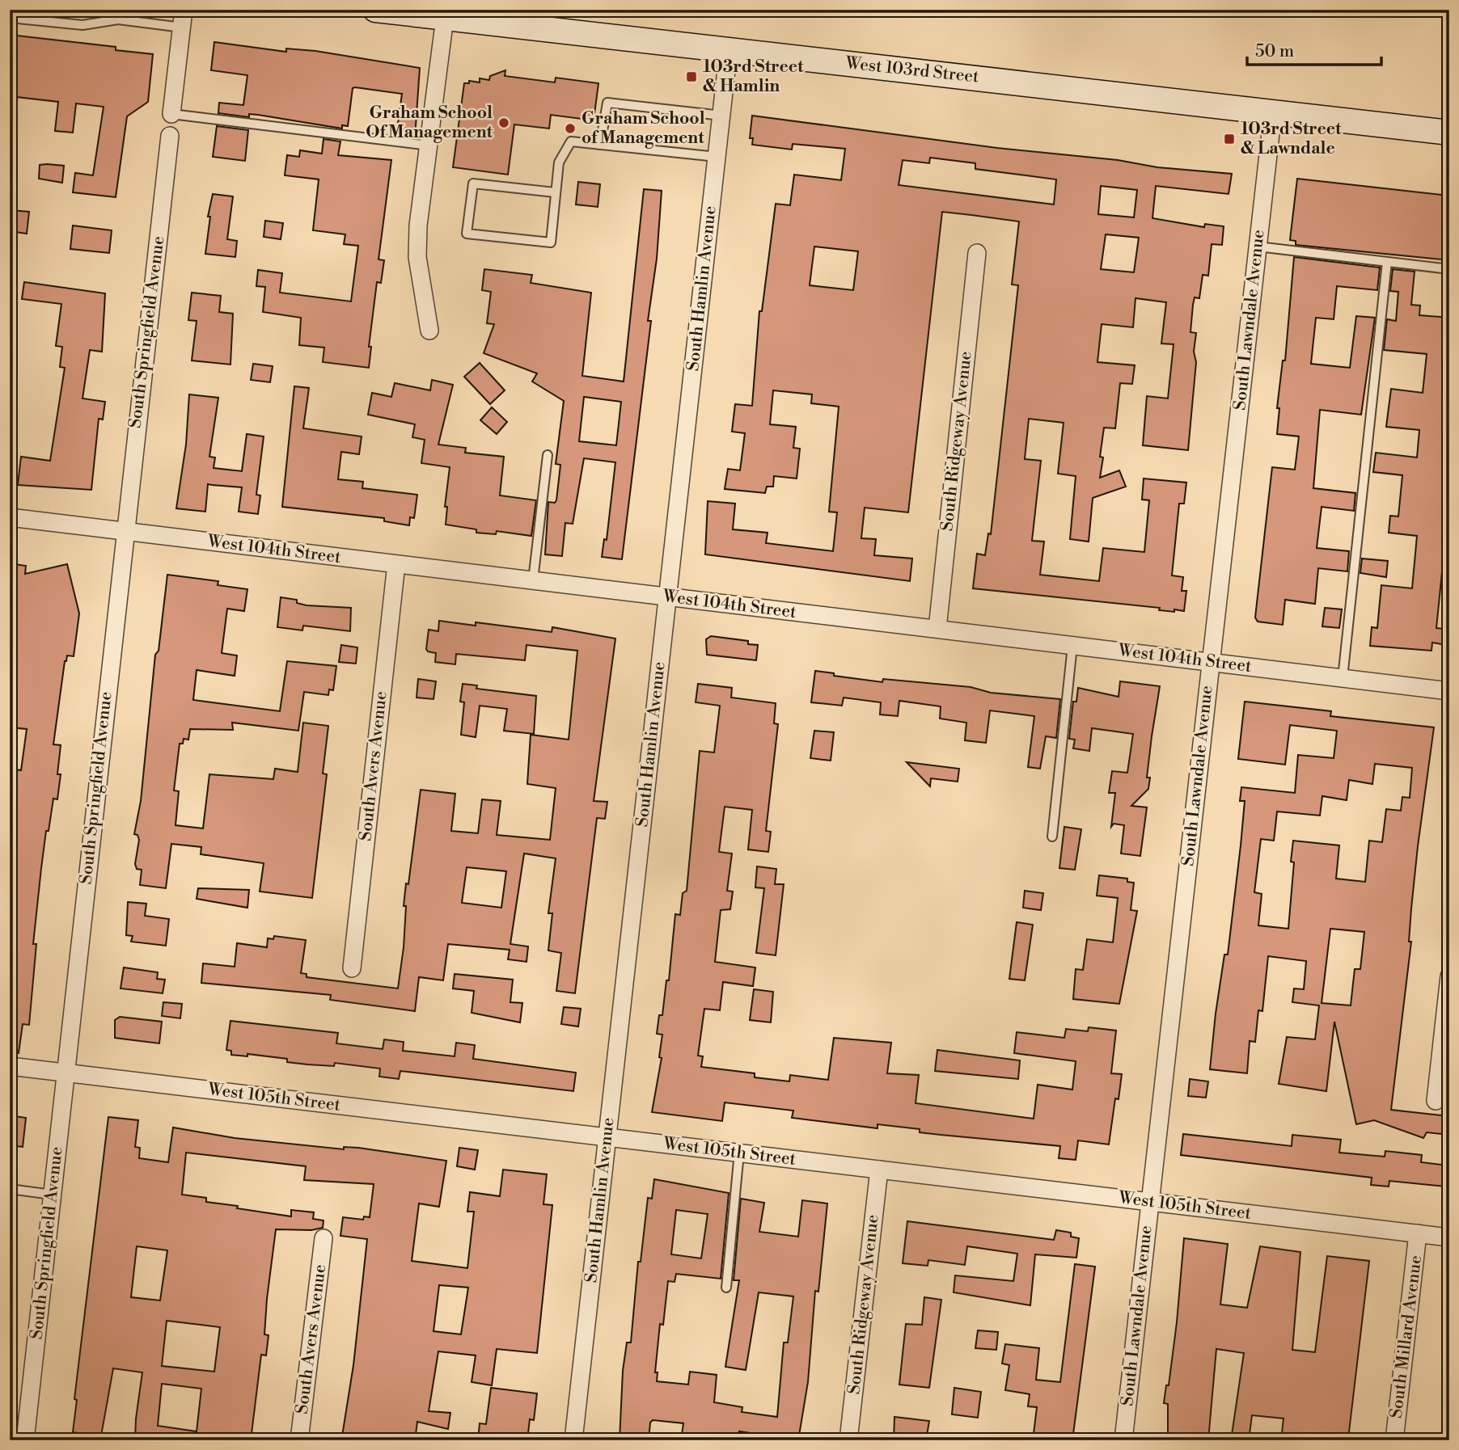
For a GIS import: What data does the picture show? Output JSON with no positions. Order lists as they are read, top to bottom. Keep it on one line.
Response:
{"streets":{"main road":["West 103rd Street"],"street":["South Hamlin Avenue","South Lawndale Avenue","South Springfield Avenue","South Ridgeway Avenue","West 104th Street","South Avers Avenue","West 105th Street","South Millard Avenue"]},"crossings":[["West 103rd Street","South Hamlin Avenue"],["West 103rd Street","South Lawndale Avenue"],["South Hamlin Avenue","West 104th Street"],["South Hamlin Avenue","West 105th Street"],["South Lawndale Avenue","West 104th Street"],["South Lawndale Avenue","West 105th Street"],["South Springfield Avenue","West 104th Street"],["South Springfield Avenue","West 105th Street"],["South Ridgeway Avenue","West 104th Street"],["South Ridgeway Avenue","West 105th Street"],["West 104th Street","South Avers Avenue"],["West 105th Street","South Millard Avenue"]],"places":{"transit":["103rd Street & Hamlin","103rd Street & Lawndale"],"other":["Graham School Of Management","Graham School of Management"]},"scale_bar":"50 m"}
